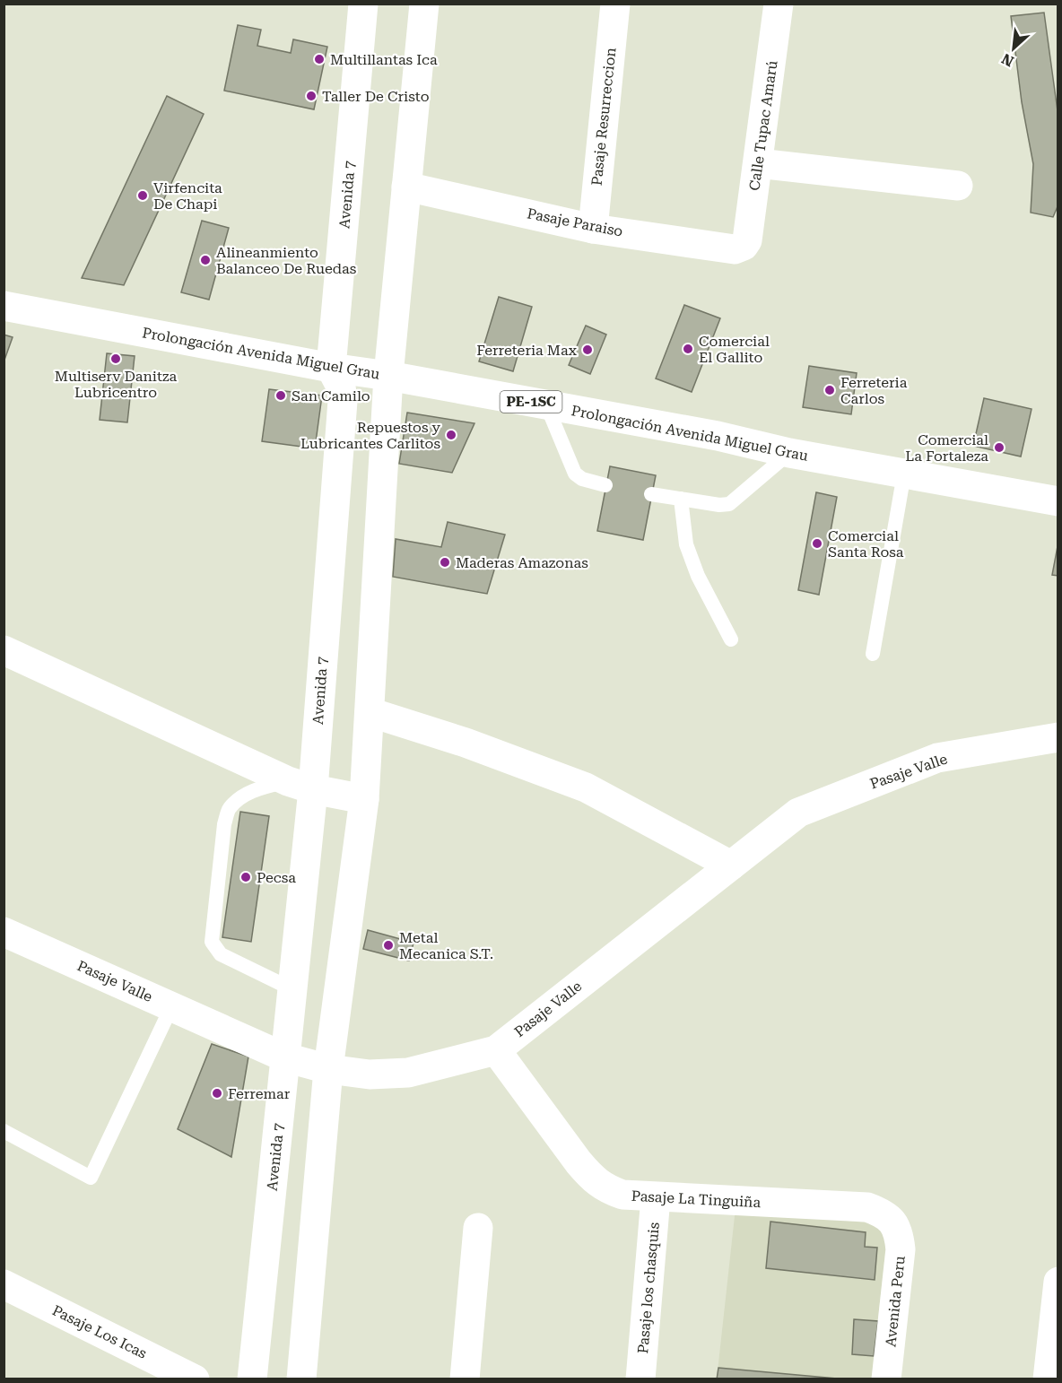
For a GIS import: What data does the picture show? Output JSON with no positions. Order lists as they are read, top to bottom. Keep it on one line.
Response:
{"streets":{"street":["Pasaje Resurreccion","Calle Tupac Amarú","Avenida 7","Pasaje Paraiso","Prolongación Avenida Miguel Grau","PE-1SC","Pasaje Valle","Pasaje La Tinguiña","Pasaje los chasquis","Avenida Peru","Pasaje Los Icas"]},"crossings":[["Pasaje Resurreccion","Pasaje Paraiso"],["Calle Tupac Amarú","Pasaje Paraiso"],["Avenida 7","Prolongación Avenida Miguel Grau"],["Avenida 7","Pasaje Valle"],["Pasaje Valle","Pasaje La Tinguiña"],["Pasaje La Tinguiña","Pasaje los chasquis"],["Pasaje La Tinguiña","Avenida Peru"]],"places":["Multillantas Ica","Taller De Cristo","Virfencita De Chapi","Alineanmiento Balanceo De Ruedas","Comercial El Gallito","Ferreteria Max","Multiserv Danitza Lubricentro","Ferreteria Carlos","San Camilo","Repuestos y Lubricantes Carlitos","Comercial La Fortaleza","Comercial Santa Rosa","Maderas Amazonas","Pecsa","Metal Mecanica S.T.","Ferremar"],"north":"bottom left"}
